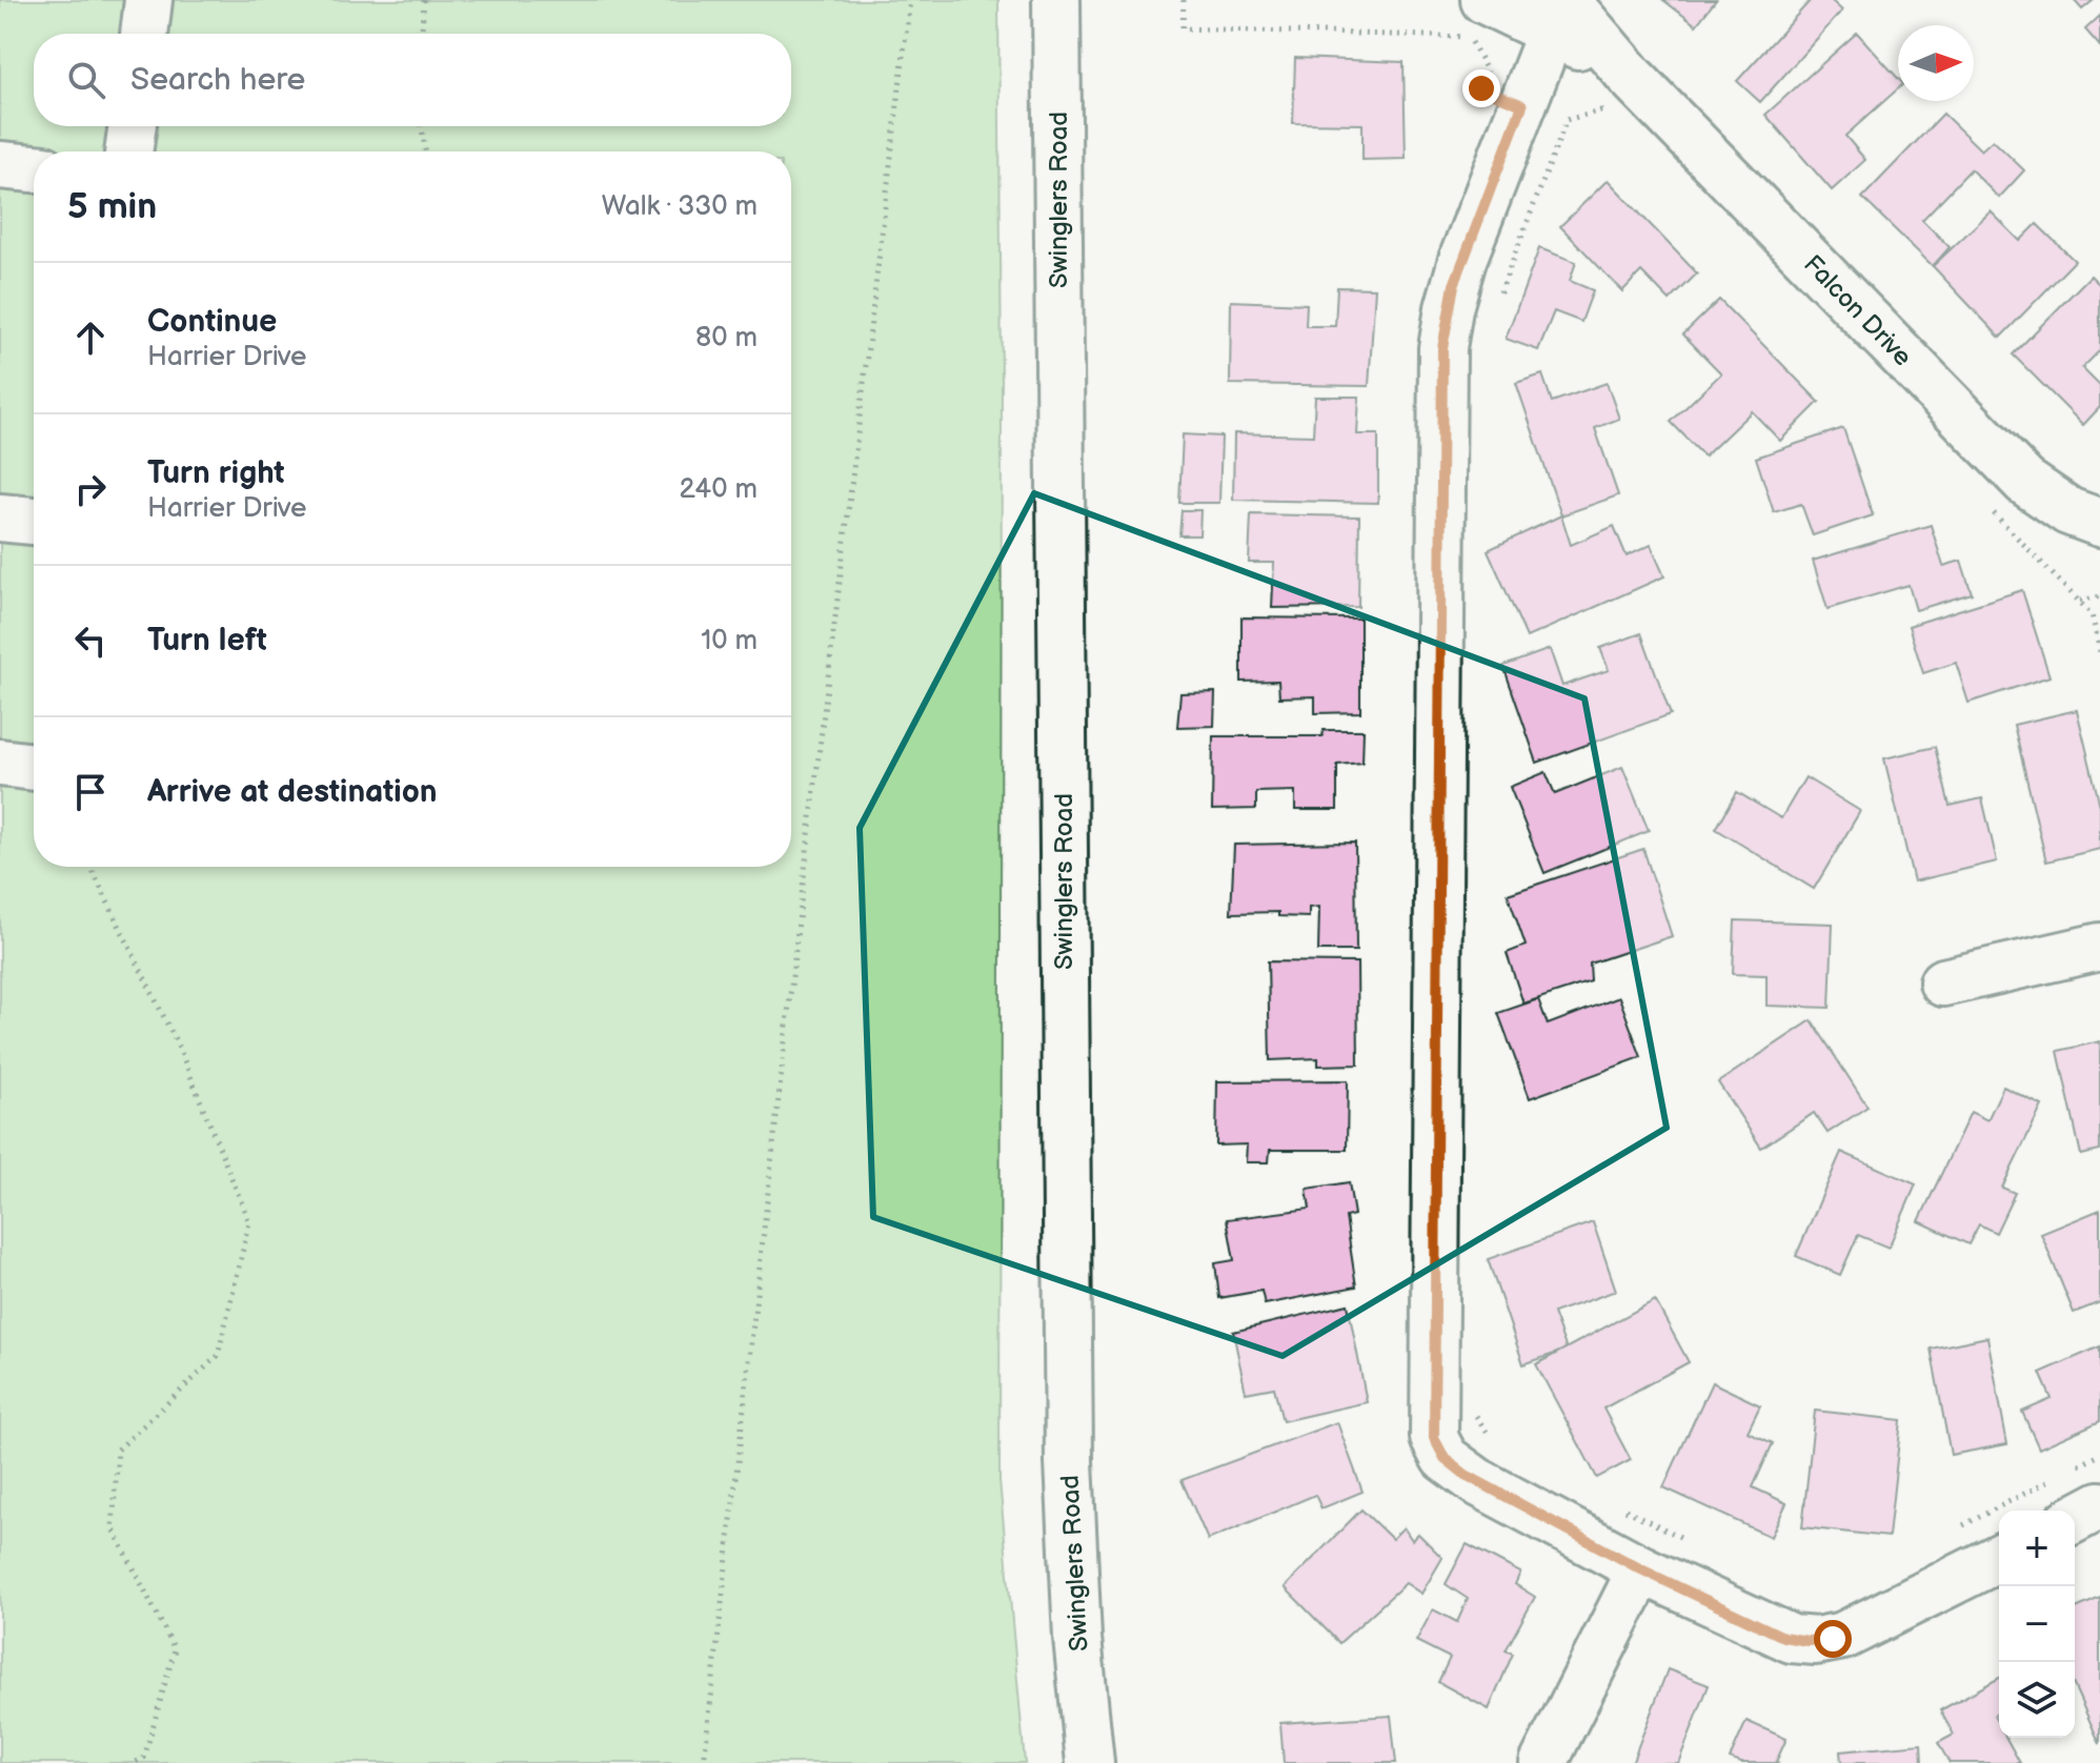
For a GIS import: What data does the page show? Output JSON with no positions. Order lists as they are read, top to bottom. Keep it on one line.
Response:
{"streets":{"street":["Swinglers Road","Falcon Drive"]},"north":"right","page":{"search":"Search here","heading":["5 min","Walk · 330 m"],"list":[["Continue","Harrier Drive","80 m"],["Turn right","Harrier Drive","240 m"],["Turn left","10 m"],"Arrive at destination"],"map_buttons":["+","−"]}}
